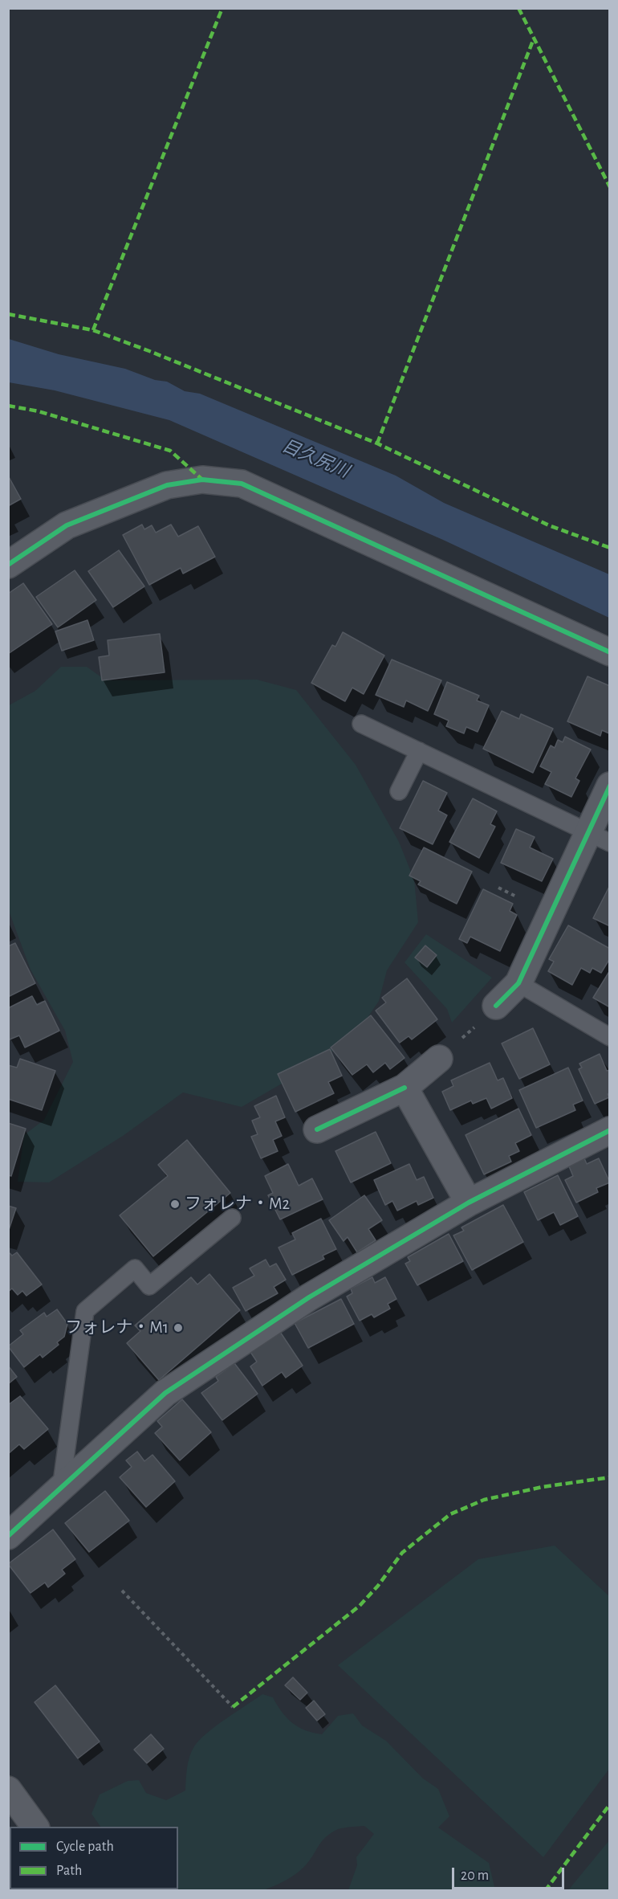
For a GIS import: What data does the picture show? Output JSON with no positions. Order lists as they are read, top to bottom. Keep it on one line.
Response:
{"water":["目久尻川"],"places":["フォレナ・M2","フォレナ・M1"],"legend":["Cycle path","Path"],"scale_bar":"20 m"}
